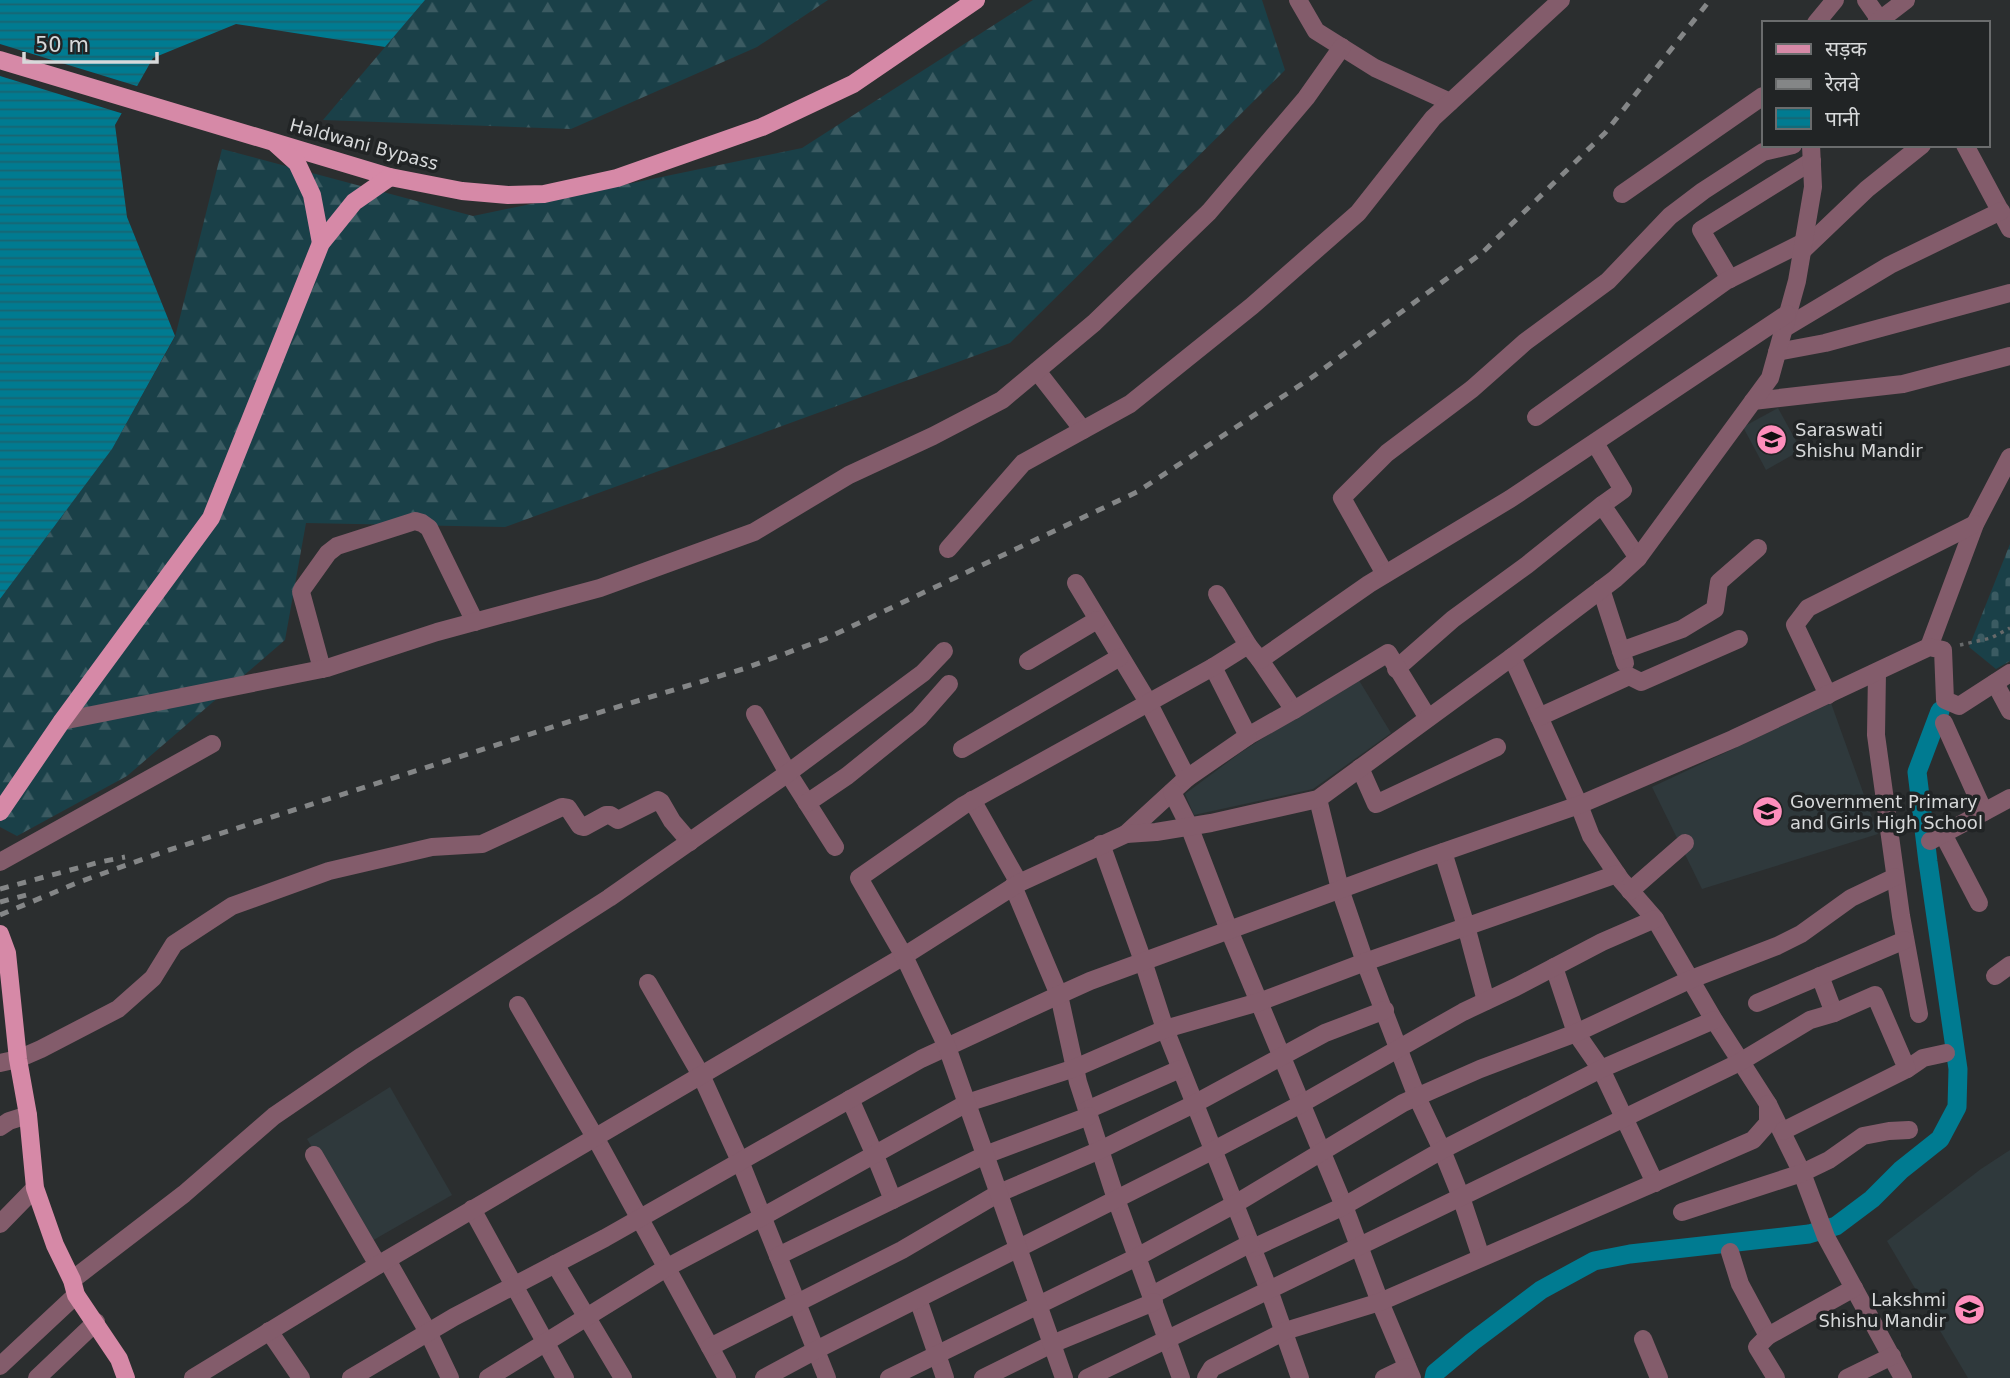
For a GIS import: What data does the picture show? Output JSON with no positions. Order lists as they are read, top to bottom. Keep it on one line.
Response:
{"streets":{"main road":["Haldwani Bypass"]},"places":{"school or university":["Saraswati Shishu Mandir","Government Primary and Girls High School","Lakshmi Shishu Mandir"]},"legend":["सड़क","रेलवे","पानी"],"scale_bar":"50 m"}
